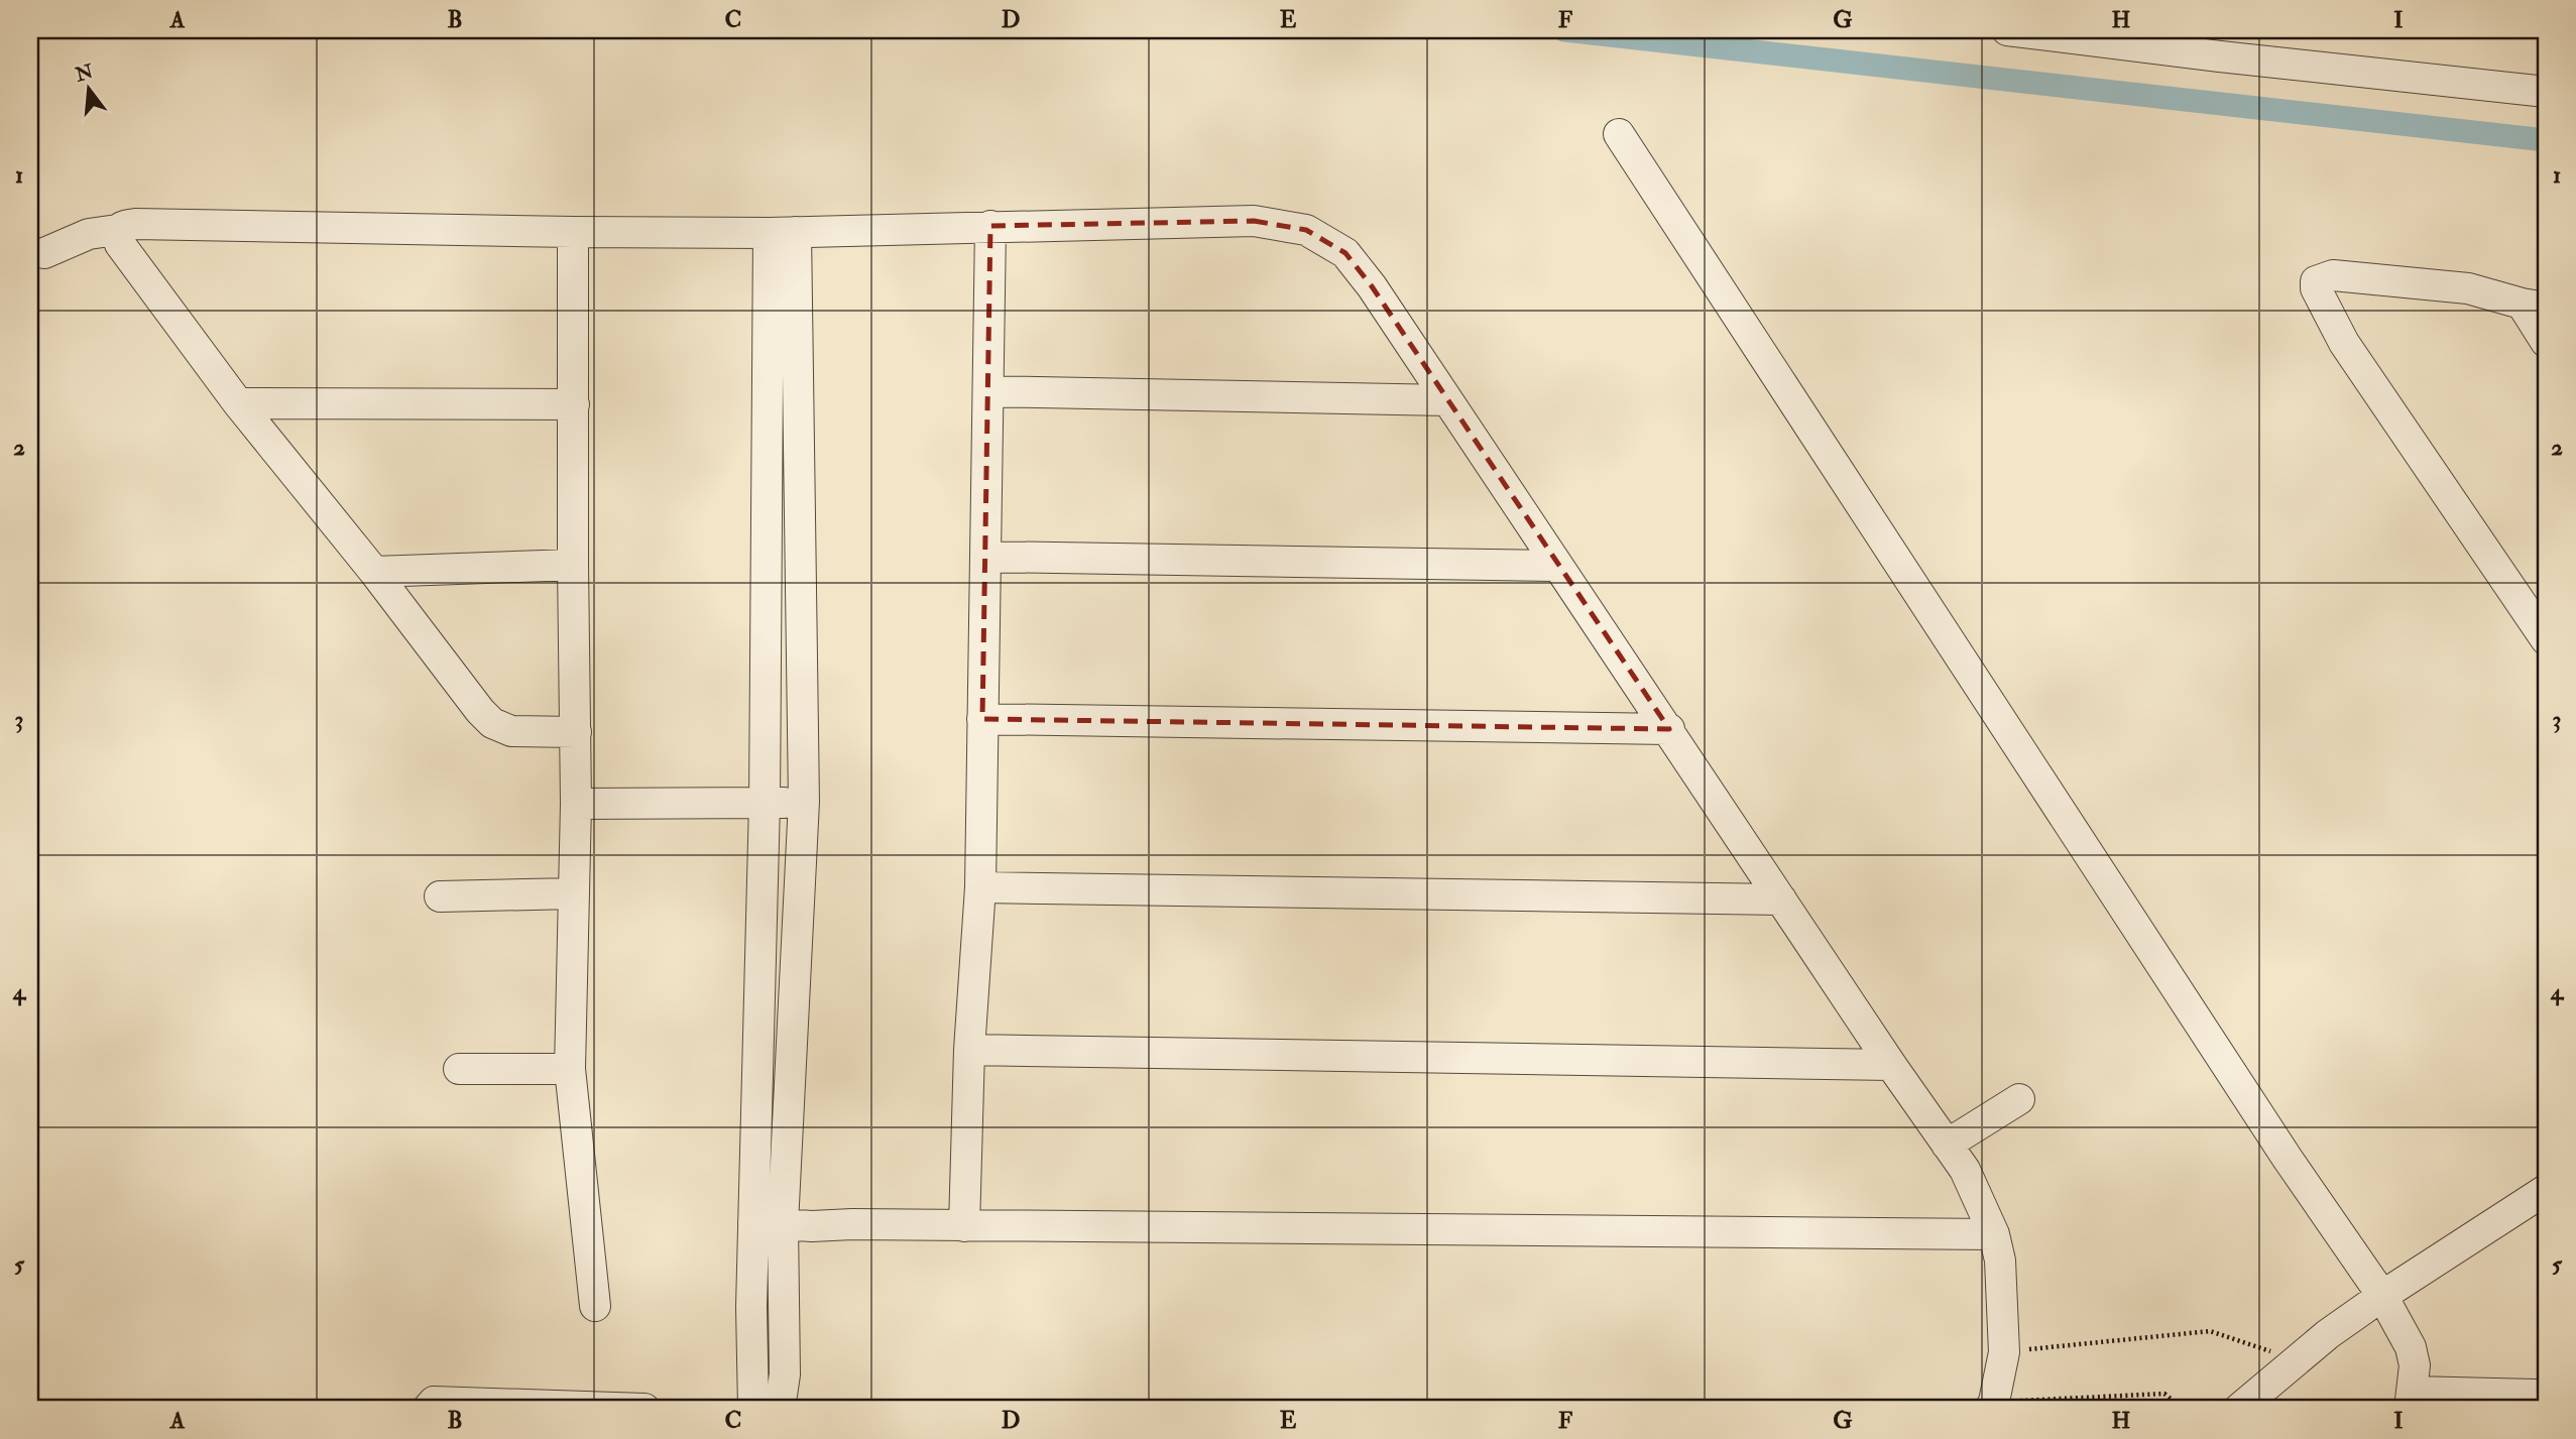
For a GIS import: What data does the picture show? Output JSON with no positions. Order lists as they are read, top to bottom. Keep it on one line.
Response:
{"north":"top","grid":{"columns":["A","B","C","D","E","F","G","H","I"],"rows":["1","2","3","4","5"]}}
